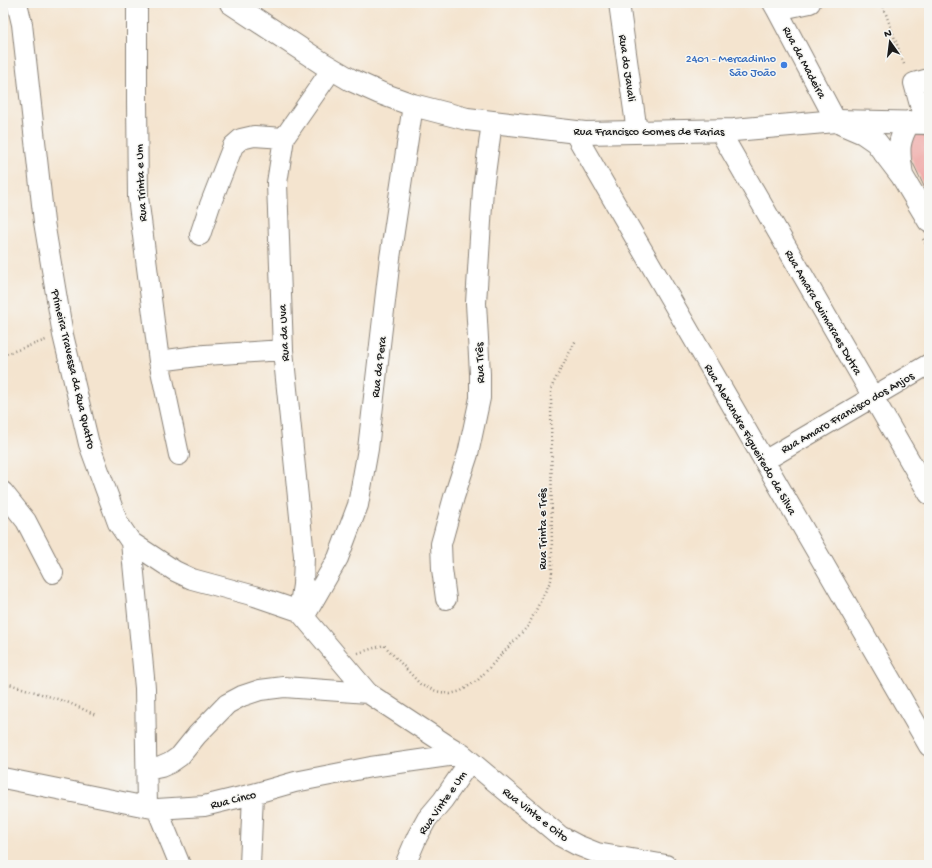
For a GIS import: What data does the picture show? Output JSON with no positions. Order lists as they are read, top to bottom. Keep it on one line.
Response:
{"streets":{"street":["Rua da Madeira","Rua do Javali","Rua Francisco Gomes de Farias","Rua Trinta e Um","Rua Amara Guimaraes Dutra","Rua da Uva","Rua Três","Rua da Pera","Primeira Travessa da Rua Quatro","Rua Amaro Francisco dos Anjos","Rua Alexandre Figueiredo da Silva","Rua Cinco","Rua Vinte e Um","Rua Vinte e Oito"],"path":["Rua Trinta e Três"]},"crossings":[["Rua da Madeira","Rua Francisco Gomes de Farias"],["Rua do Javali","Rua Francisco Gomes de Farias"],["Rua Francisco Gomes de Farias","Rua Amara Guimaraes Dutra"],["Rua Francisco Gomes de Farias","Rua da Uva"],["Rua Francisco Gomes de Farias","Rua Três"],["Rua Francisco Gomes de Farias","Rua da Pera"],["Rua Francisco Gomes de Farias","Rua Alexandre Figueiredo da Silva"],["Rua Amara Guimaraes Dutra","Rua Amaro Francisco dos Anjos"],["Rua da Uva","Rua da Pera"],["Rua da Uva","Primeira Travessa da Rua Quatro"],["Rua da Pera","Primeira Travessa da Rua Quatro"],["Rua Amaro Francisco dos Anjos","Rua Alexandre Figueiredo da Silva"],["Rua Cinco","Rua Vinte e Um"],["Rua Cinco","Rua Vinte e Oito"],["Rua Vinte e Um","Rua Vinte e Oito"]],"places":["2401 - Mercadinho São João"],"north":"top"}
